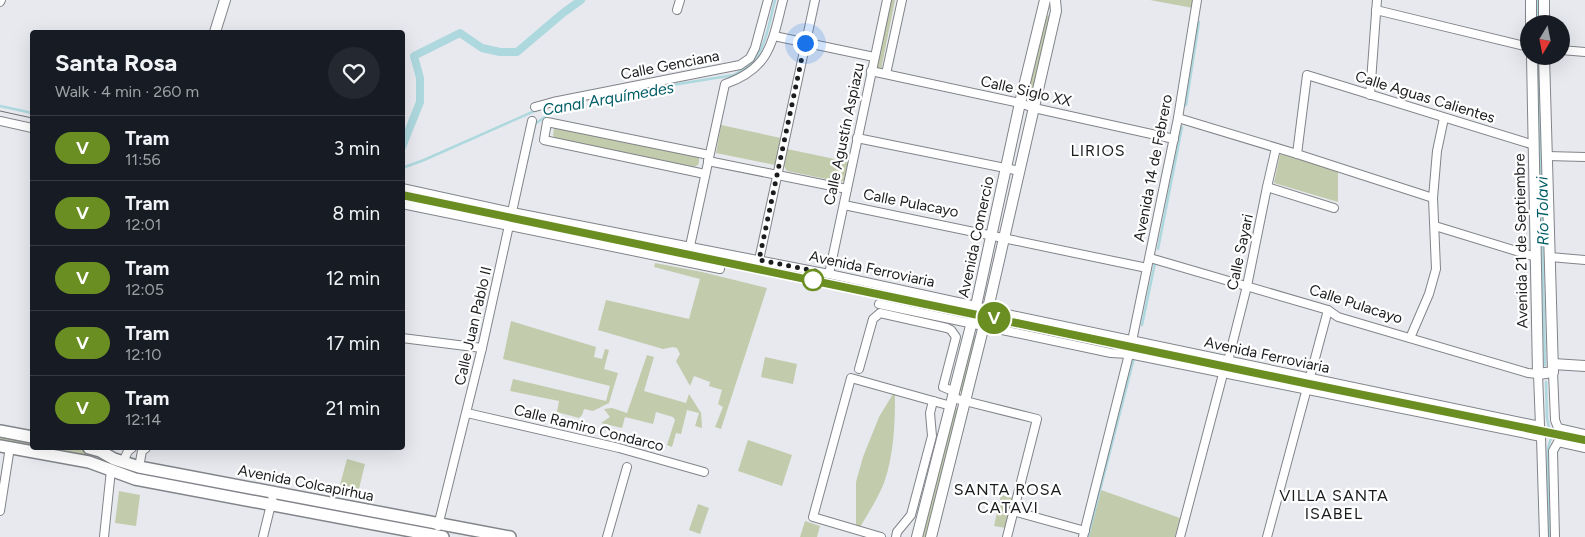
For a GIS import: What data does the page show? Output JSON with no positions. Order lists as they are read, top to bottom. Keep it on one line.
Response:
{"streets":{"main road":["Avenida Colcapirhua"],"street":["Calle Genciana","Calle Siglo XX","Calle Aguas Calientes","Calle Agustín Aspiazu","Avenida 14 de Febrero","Calle Pulacayo","Avenida Comercio","Avenida 21 de Septiembre","Calle Sayari","Avenida Ferroviaria","Calle Juan Pablo II","Calle Ramiro Condarco"]},"crossings":[["Calle Siglo XX","Calle Agustín Aspiazu"],["Calle Siglo XX","Avenida 14 de Febrero"],["Calle Siglo XX","Avenida Comercio"],["Calle Aguas Calientes","Avenida 21 de Septiembre"],["Calle Agustín Aspiazu","Calle Pulacayo"],["Calle Agustín Aspiazu","Avenida Ferroviaria"],["Avenida 14 de Febrero","Calle Pulacayo"],["Avenida 14 de Febrero","Avenida Ferroviaria"],["Calle Pulacayo","Avenida Comercio"],["Calle Pulacayo","Avenida 21 de Septiembre"],["Calle Pulacayo","Calle Sayari"],["Avenida Comercio","Avenida Ferroviaria"],["Avenida 21 de Septiembre","Avenida Ferroviaria"],["Calle Sayari","Avenida Ferroviaria"],["Avenida Ferroviaria","Calle Juan Pablo II"],["Calle Juan Pablo II","Calle Ramiro Condarco"],["Calle Juan Pablo II","Avenida Colcapirhua"]],"districts":["LIRIOS","SANTA ROSA CATAVI","VILLA SANTA ISABEL"],"water":["Canal Arquímedes","Río Tolavi"],"lines":["tram line V"],"north":"bottom","page":{"on_map":"V","heading":["Santa Rosa","Walk · 4 min · 260 m"],"list":[{"mark":"V","name":"Tram","note":"11:56","value":"3 min"},{"mark":"V","name":"Tram","note":"12:01","value":"8 min"},{"mark":"V","name":"Tram","note":"12:05","value":"12 min"},{"mark":"V","name":"Tram","note":"12:10","value":"17 min"},{"mark":"V","name":"Tram","note":"12:14","value":"21 min"}]}}
